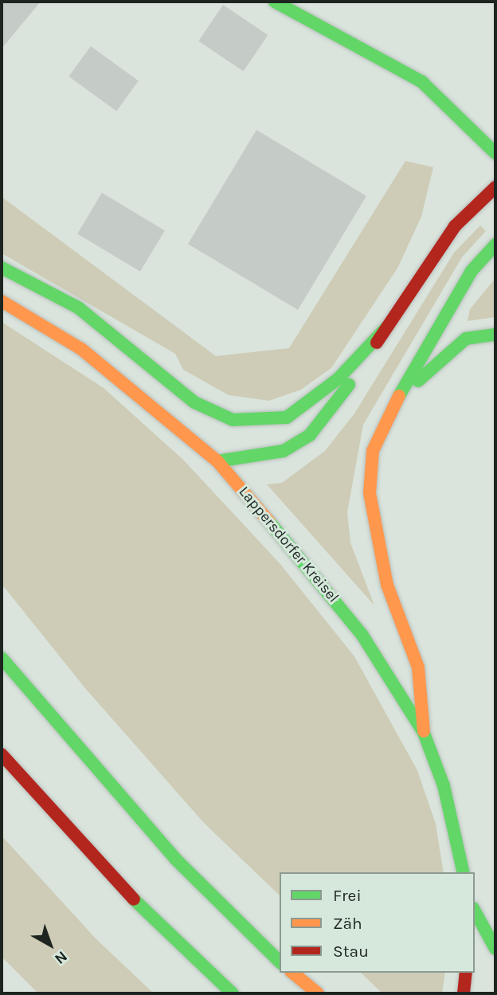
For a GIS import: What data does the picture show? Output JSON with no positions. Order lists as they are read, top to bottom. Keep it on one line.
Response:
{"streets":{"main road":["Lappersdorfer Kreisel"]},"legend":["Frei","Zäh","Stau"],"north":"bottom right"}
